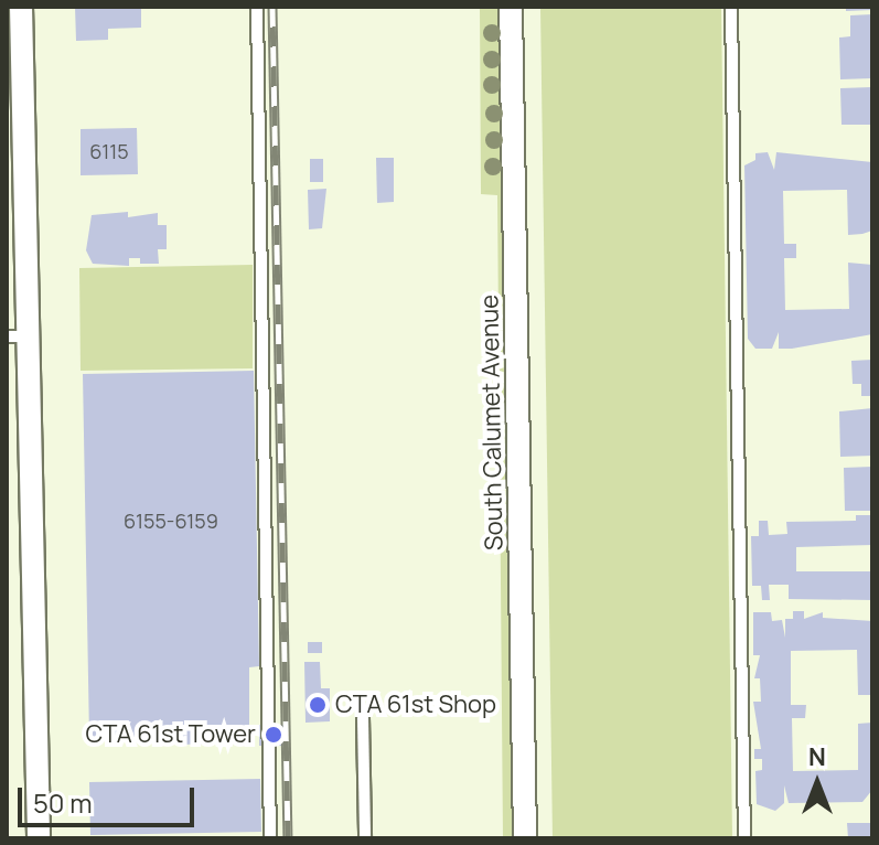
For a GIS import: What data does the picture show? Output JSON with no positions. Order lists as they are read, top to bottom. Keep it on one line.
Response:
{"streets":{"street":["South Calumet Avenue"]},"places":["CTA 61st Shop","CTA 61st Tower"],"house_numbers":["6115","6155-6159"],"scale_bar":"50 m","north":"top"}
